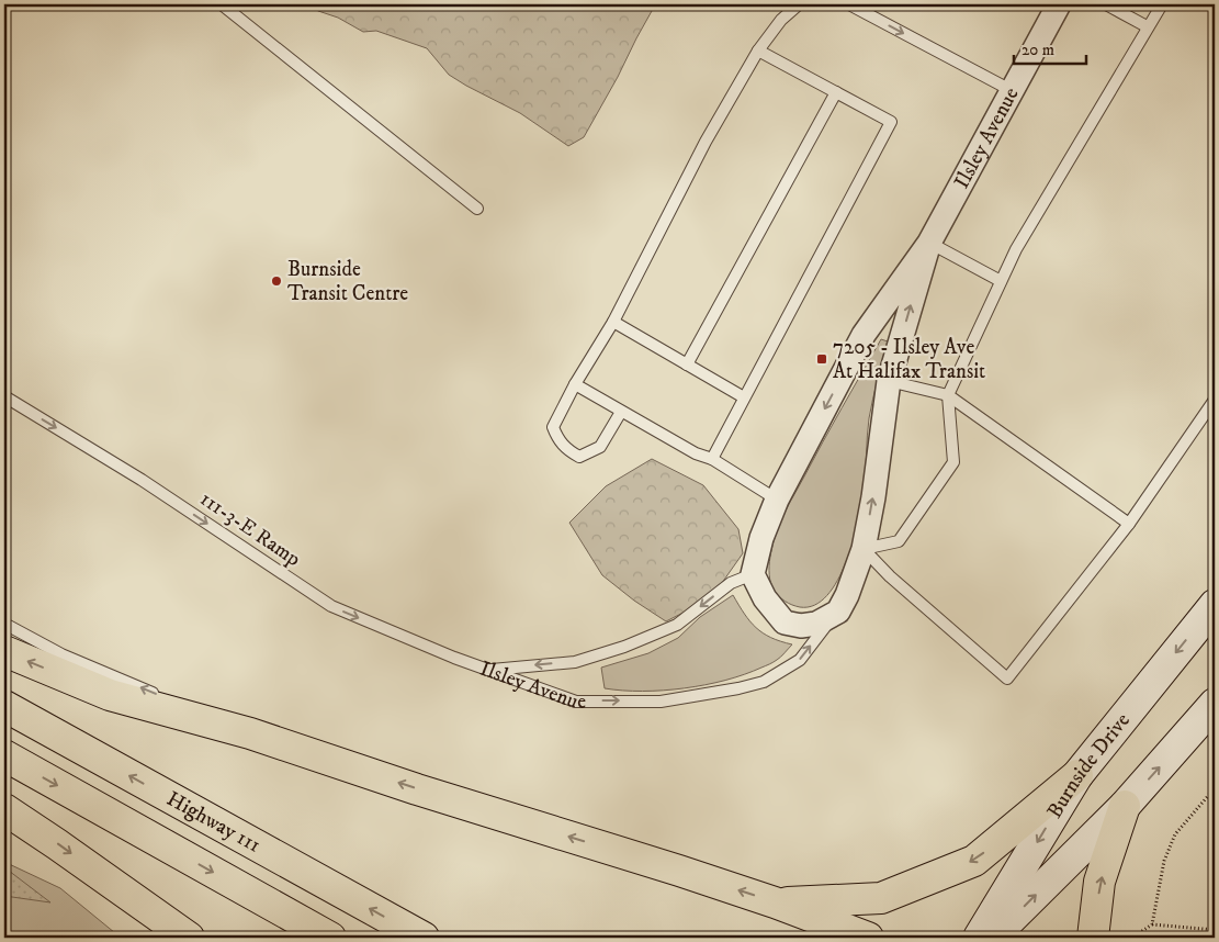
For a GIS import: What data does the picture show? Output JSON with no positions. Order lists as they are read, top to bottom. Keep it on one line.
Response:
{"streets":{"highway":["Highway 111"],"main road":["Burnside Drive"],"street":["Ilsley Avenue"],"lane":["111-3-E Ramp"]},"crossings":[["Ilsley Avenue","111-3-E Ramp"]],"one_way":["111-3-E Ramp"],"places":{"other":["Burnside Transit Centre"],"transit":["7205 - Ilsley Ave At Halifax Transit"]},"scale_bar":"20 m"}
